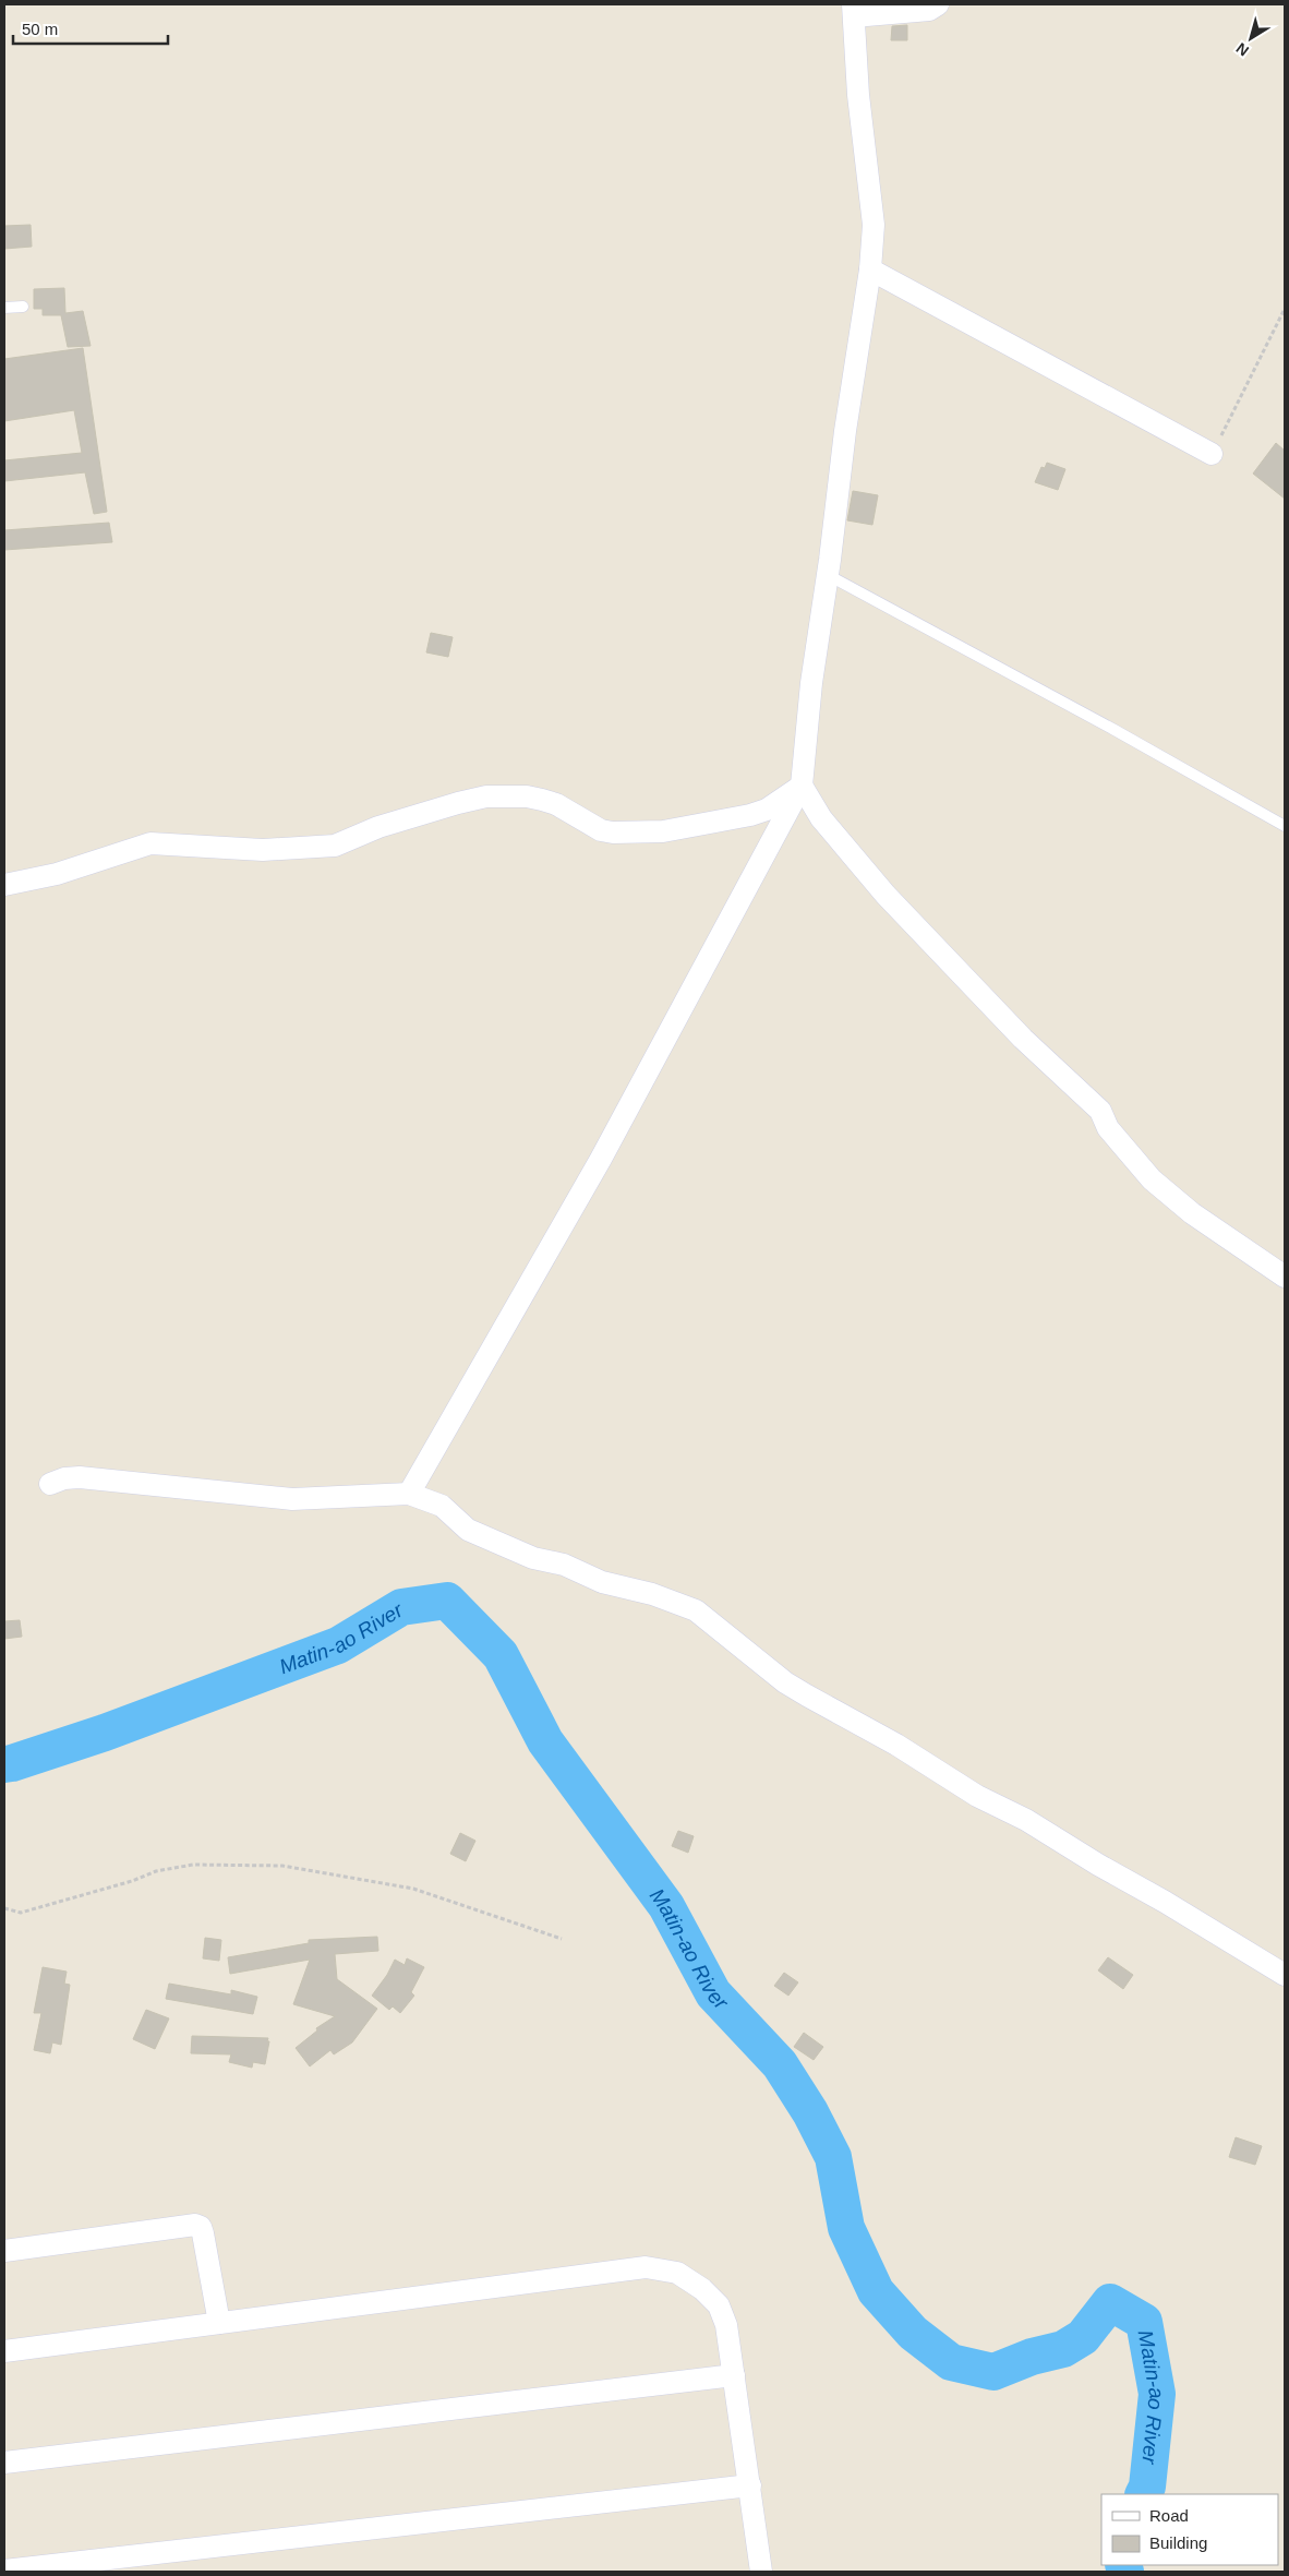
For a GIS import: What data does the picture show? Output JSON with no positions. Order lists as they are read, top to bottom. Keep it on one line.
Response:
{"water":["Matin-ao River"],"legend":["Road","Building"],"scale_bar":"50 m","north":"bottom left"}
